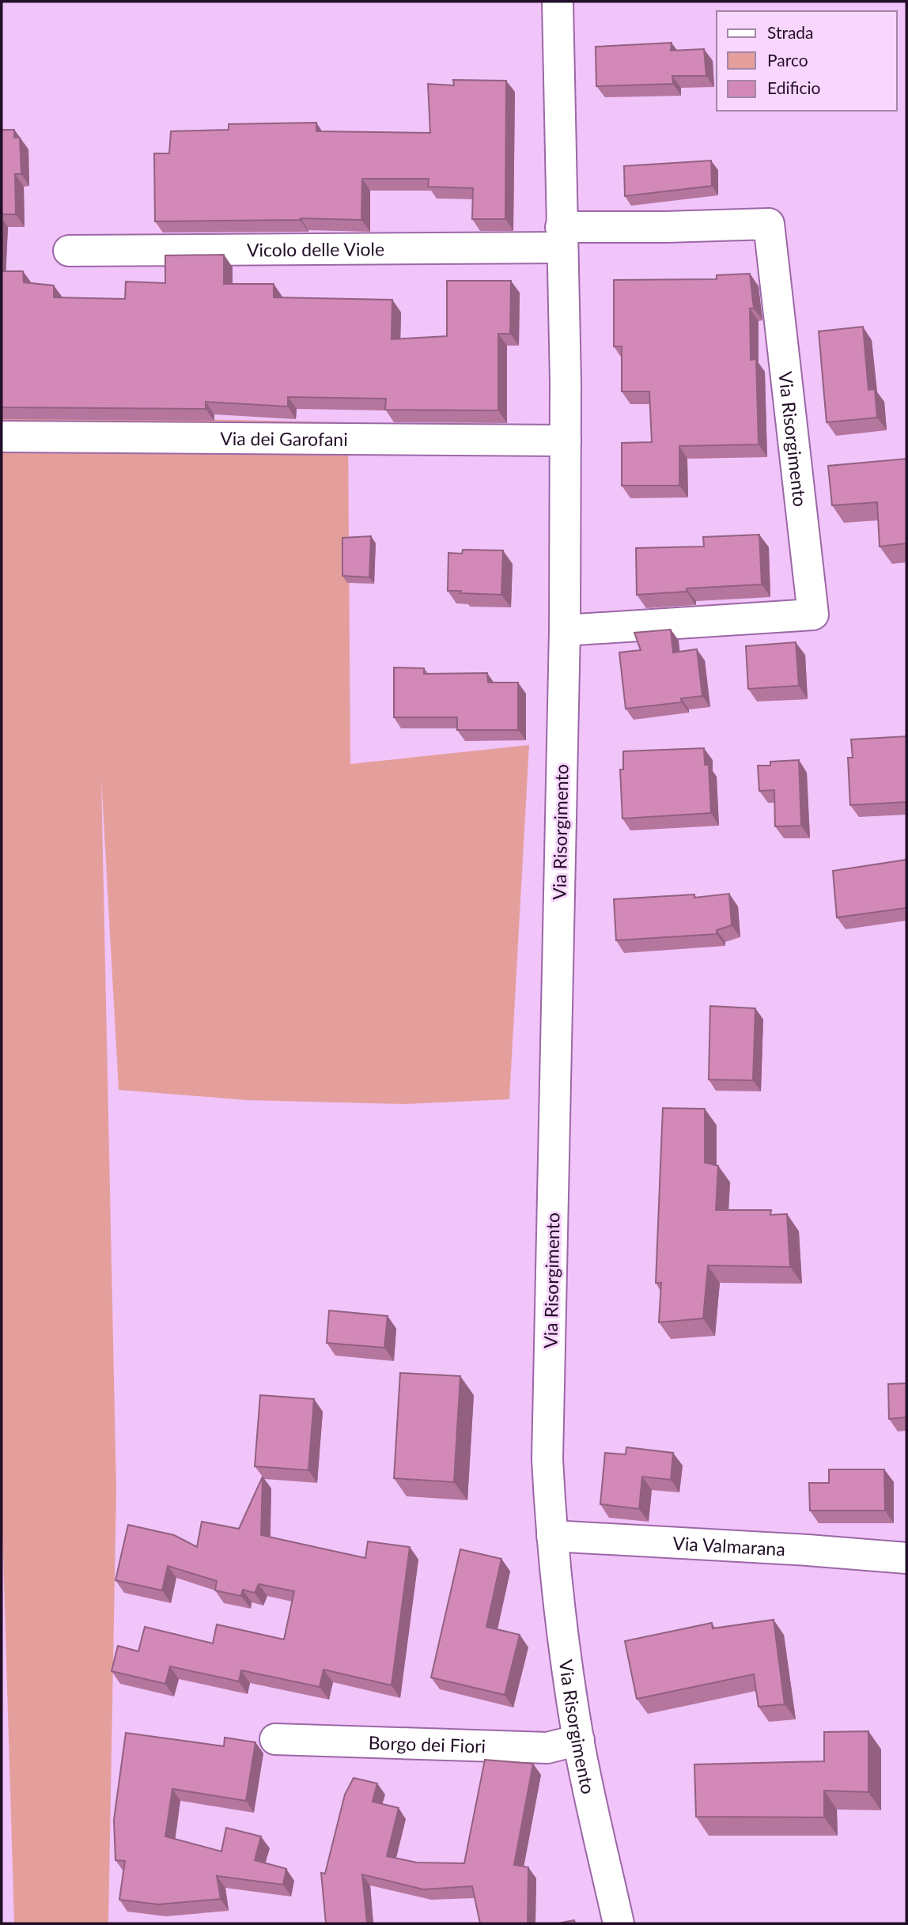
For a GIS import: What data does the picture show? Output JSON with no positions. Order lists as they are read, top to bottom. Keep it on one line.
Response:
{"streets":{"street":["Vicolo delle Viole","Via dei Garofani","Via Risorgimento","Via Valmarana","Borgo dei Fiori"]},"crossings":[["Vicolo delle Viole","Via Risorgimento"],["Via dei Garofani","Via Risorgimento"],["Via Risorgimento","Via Valmarana"],["Via Risorgimento","Borgo dei Fiori"]],"legend":["Strada","Parco","Edificio"]}
